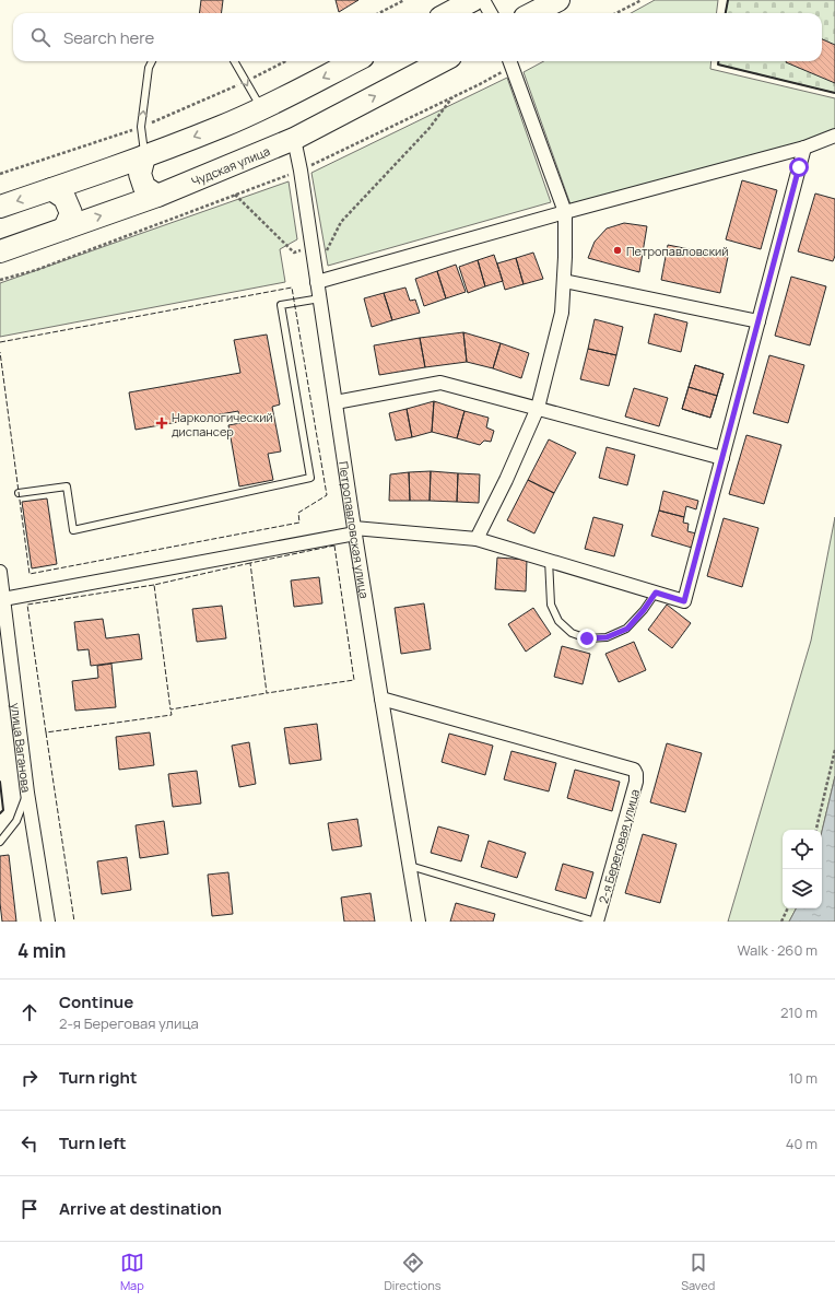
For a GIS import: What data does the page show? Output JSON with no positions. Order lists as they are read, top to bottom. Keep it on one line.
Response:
{"streets":{"highway":["Чудская улица"],"street":["Петропавловская улица","улица Ваганова","2-я Береговая улица"]},"crossings":[["Чудская улица","Петропавловская улица"],["Петропавловская улица","2-я Береговая улица"]],"places":{"other":["Петропавловский"],"health":["Наркологический диспансер"]},"page":{"search":"Search here","heading":["4 min","Walk · 260 m"],"list":[["Continue","2-я Береговая улица","210 m"],["Turn right","10 m"],["Turn left","40 m"],"Arrive at destination"],"nav":["Map","Directions","Saved"]}}
